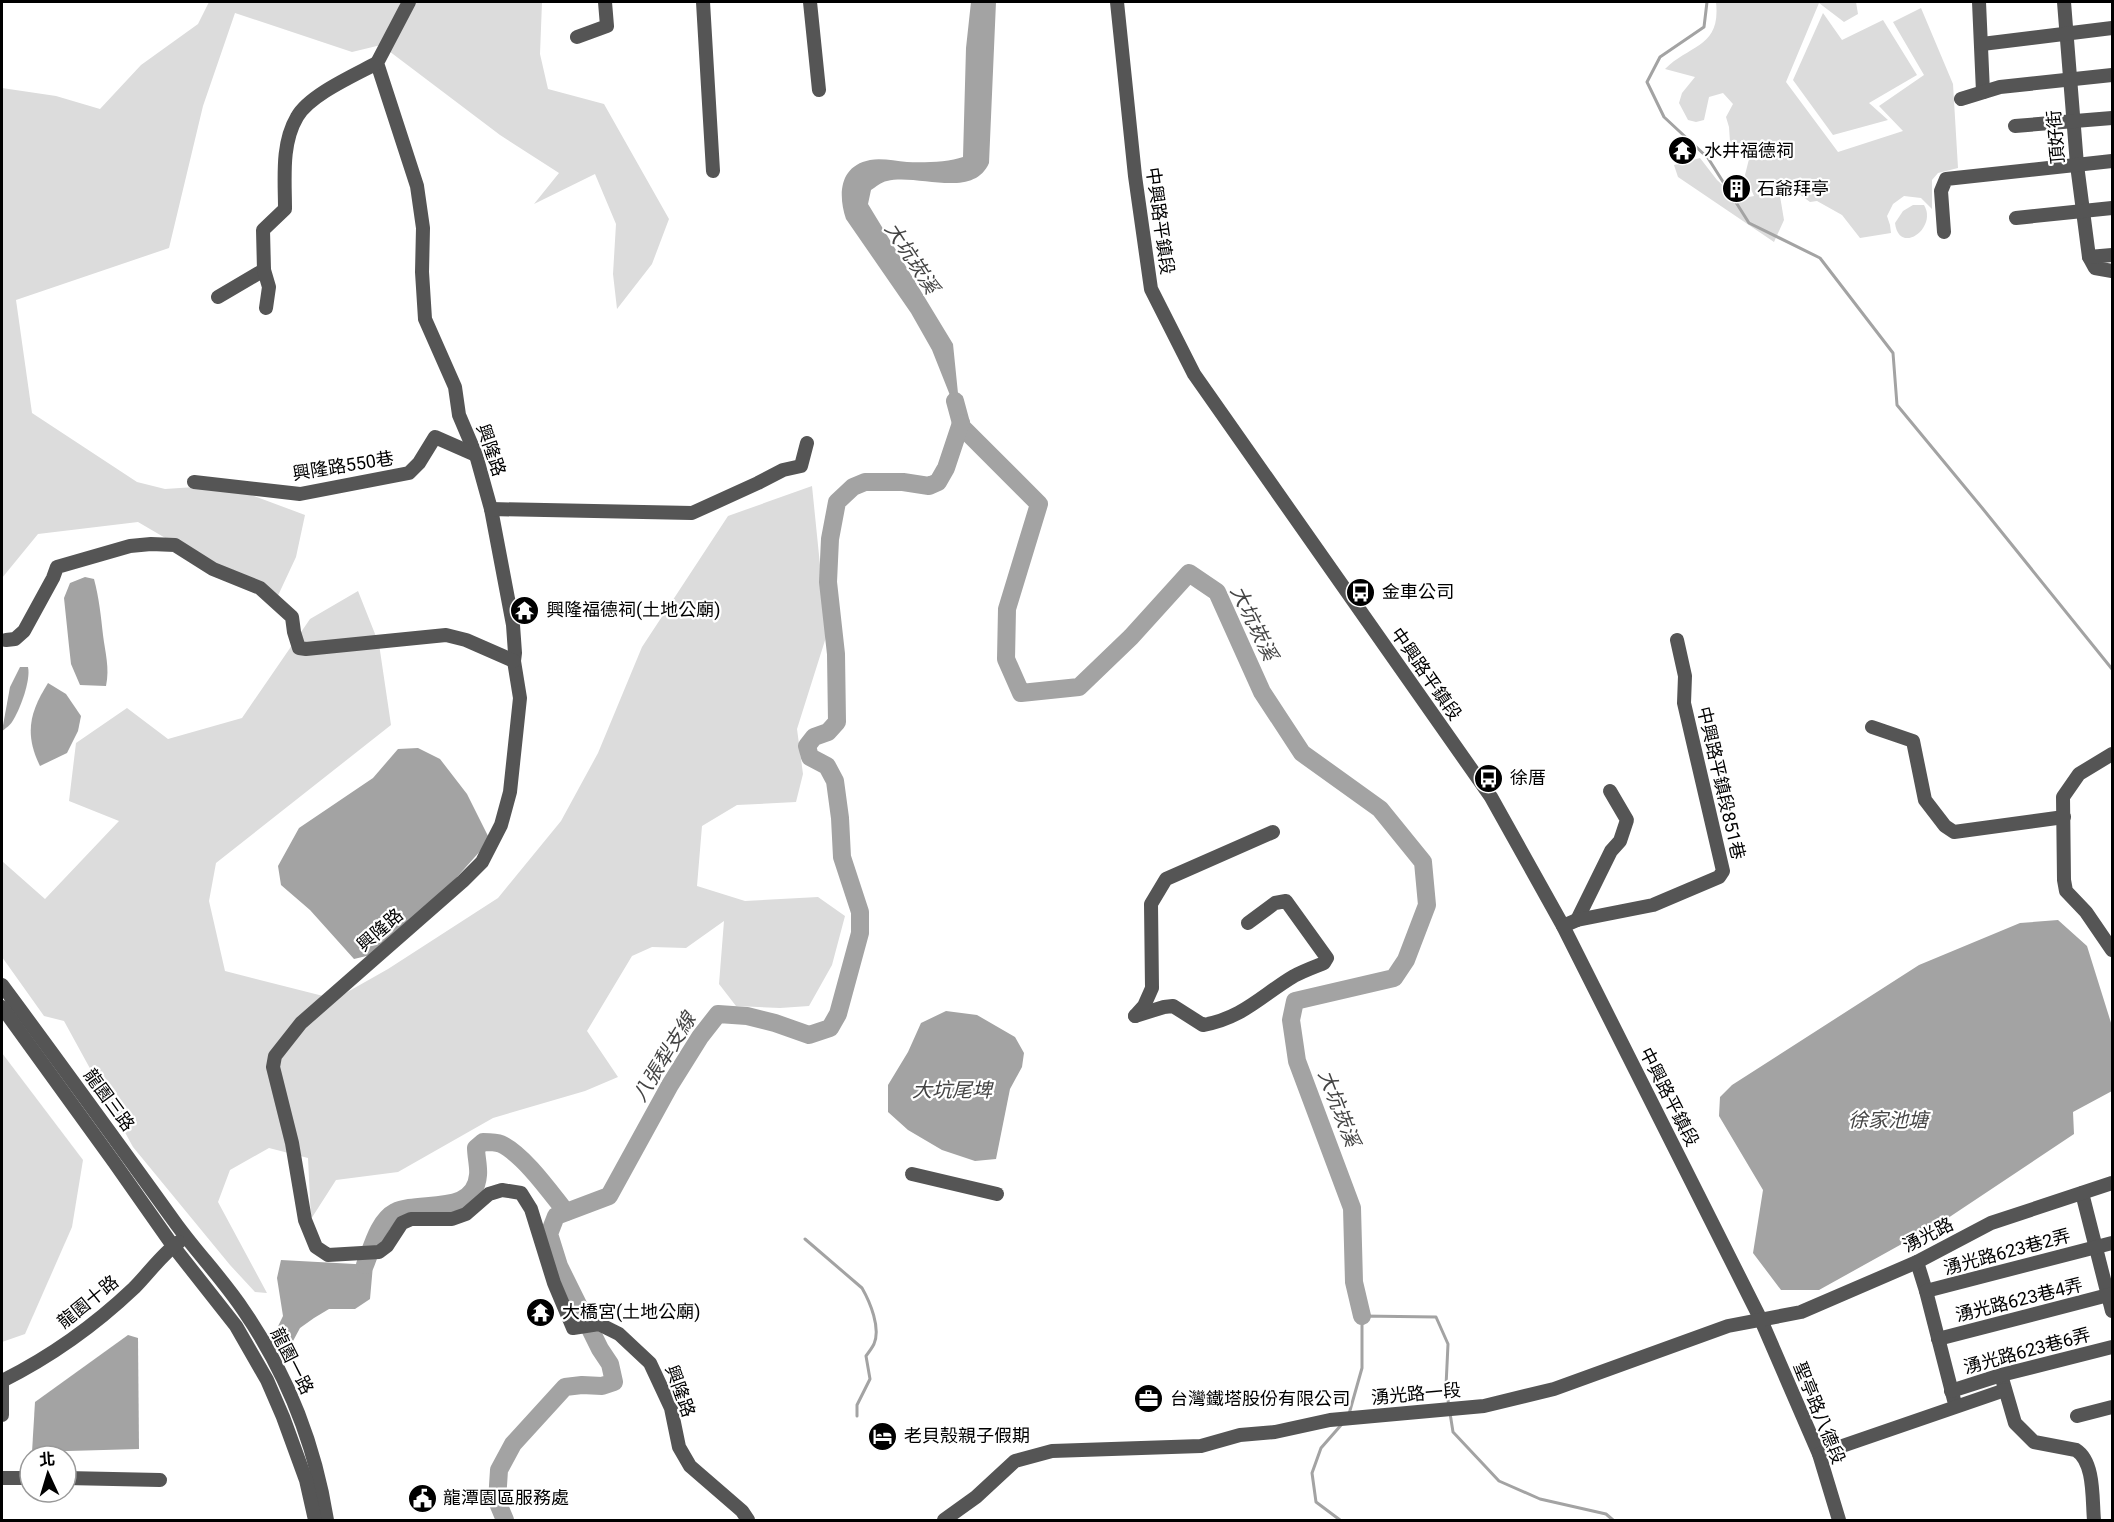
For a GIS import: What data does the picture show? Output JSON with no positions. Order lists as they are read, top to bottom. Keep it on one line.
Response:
{"streets":{"street":["頂好街","中興路平鎮段","興隆路","興隆路550巷","中興路平鎮段851巷","龍園三路","湧光路","湧光路623巷2弄","湧光路623巷4弄","龍園十路","湧光路623巷6弄","龍園一路","湧光路一段","聖亭路八德段"]},"crossings":[["中興路平鎮段","中興路平鎮段851巷"],["中興路平鎮段","湧光路"],["中興路平鎮段","湧光路一段"],["中興路平鎮段","聖亭路八德段"],["興隆路","興隆路550巷"],["龍園三路","龍園十路"],["龍園三路","龍園一路"],["湧光路","湧光路一段"],["湧光路","聖亭路八德段"],["龍園十路","龍園一路"],["湧光路一段","聖亭路八德段"]],"water":["大坑崁溪","八張犁支線","大坑尾埤","徐家池塘"],"places":{"temple":["水井福德祠","興隆福德祠(土地公廟)","大橋宮(土地公廟)"],"building":["石爺拜亭"],"bus stop":["金車公司","徐厝"],"office":["台灣鐵塔股份有限公司"],"hotel":["老貝殼親子假期"],"public building":["龍潭園區服務處"]},"north":"top"}
